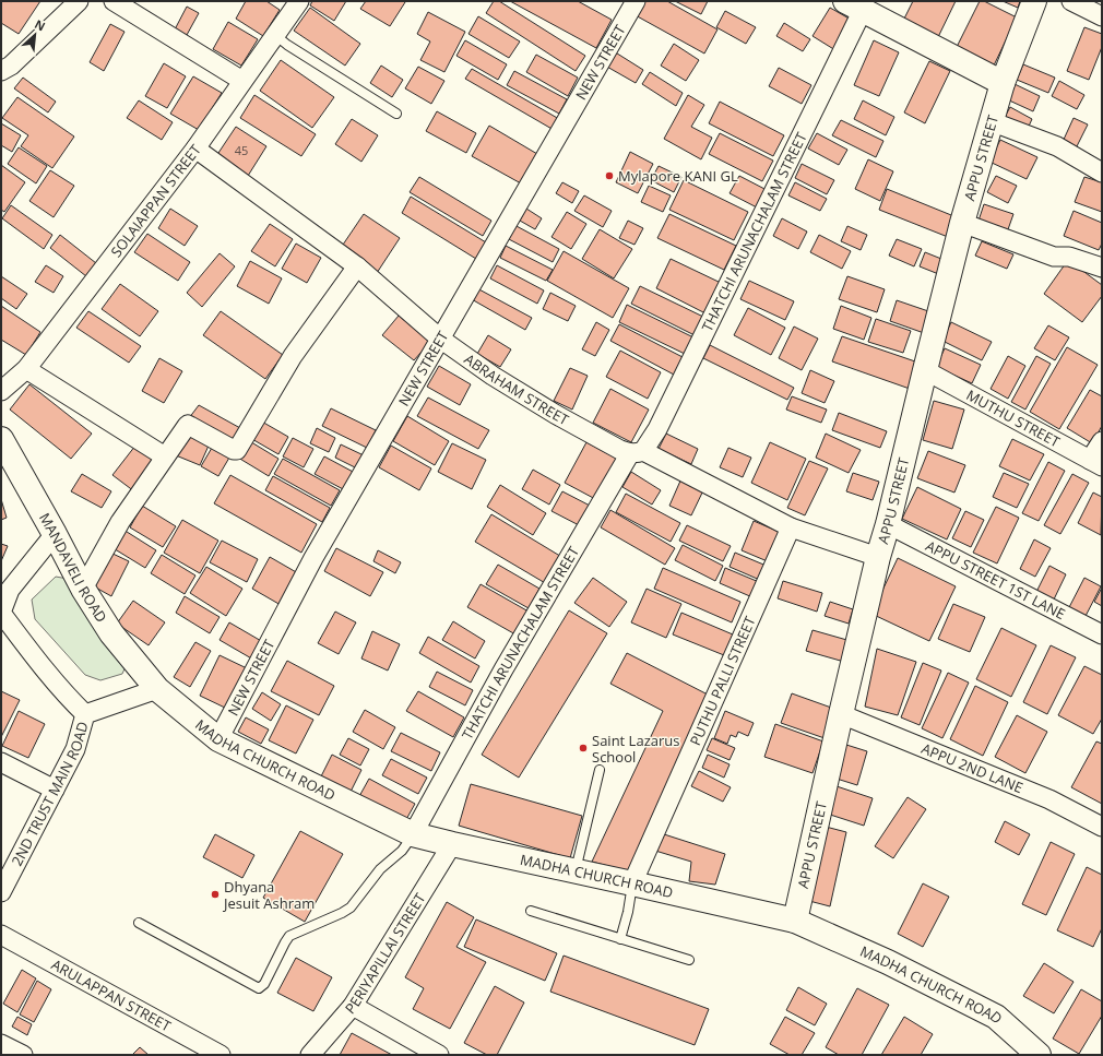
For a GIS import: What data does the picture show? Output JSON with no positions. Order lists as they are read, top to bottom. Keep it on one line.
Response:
{"streets":{"street":["NEW STREET","APPU STREET","SOLAIAPPAN STREET","THATCHI ARUNACHALAM STREET","ABRAHAM STREET","MUTHU STREET","MANDAVELI ROAD","APPU STREET 1ST LANE","PUTHU PALLI STREET","MADHA CHURCH ROAD","APPU 2ND LANE","2ND TRUST MAIN ROAD","PERIYAPILLAI STREET","ARULAPPAN STREET"]},"crossings":[["NEW STREET","ABRAHAM STREET"],["NEW STREET","MADHA CHURCH ROAD"],["APPU STREET","ABRAHAM STREET"],["APPU STREET","MUTHU STREET"],["APPU STREET","APPU STREET 1ST LANE"],["APPU STREET","MADHA CHURCH ROAD"],["APPU STREET","APPU 2ND LANE"],["SOLAIAPPAN STREET","ABRAHAM STREET"],["THATCHI ARUNACHALAM STREET","ABRAHAM STREET"],["THATCHI ARUNACHALAM STREET","MADHA CHURCH ROAD"],["ABRAHAM STREET","PUTHU PALLI STREET"],["MANDAVELI ROAD","MADHA CHURCH ROAD"],["MANDAVELI ROAD","2ND TRUST MAIN ROAD"],["PUTHU PALLI STREET","MADHA CHURCH ROAD"],["MADHA CHURCH ROAD","2ND TRUST MAIN ROAD"],["MADHA CHURCH ROAD","PERIYAPILLAI STREET"]],"places":["Mylapore KANI GL","Saint Lazarus School","Dhyana Jesuit Ashram"],"house_numbers":["45"],"north":"top right"}
